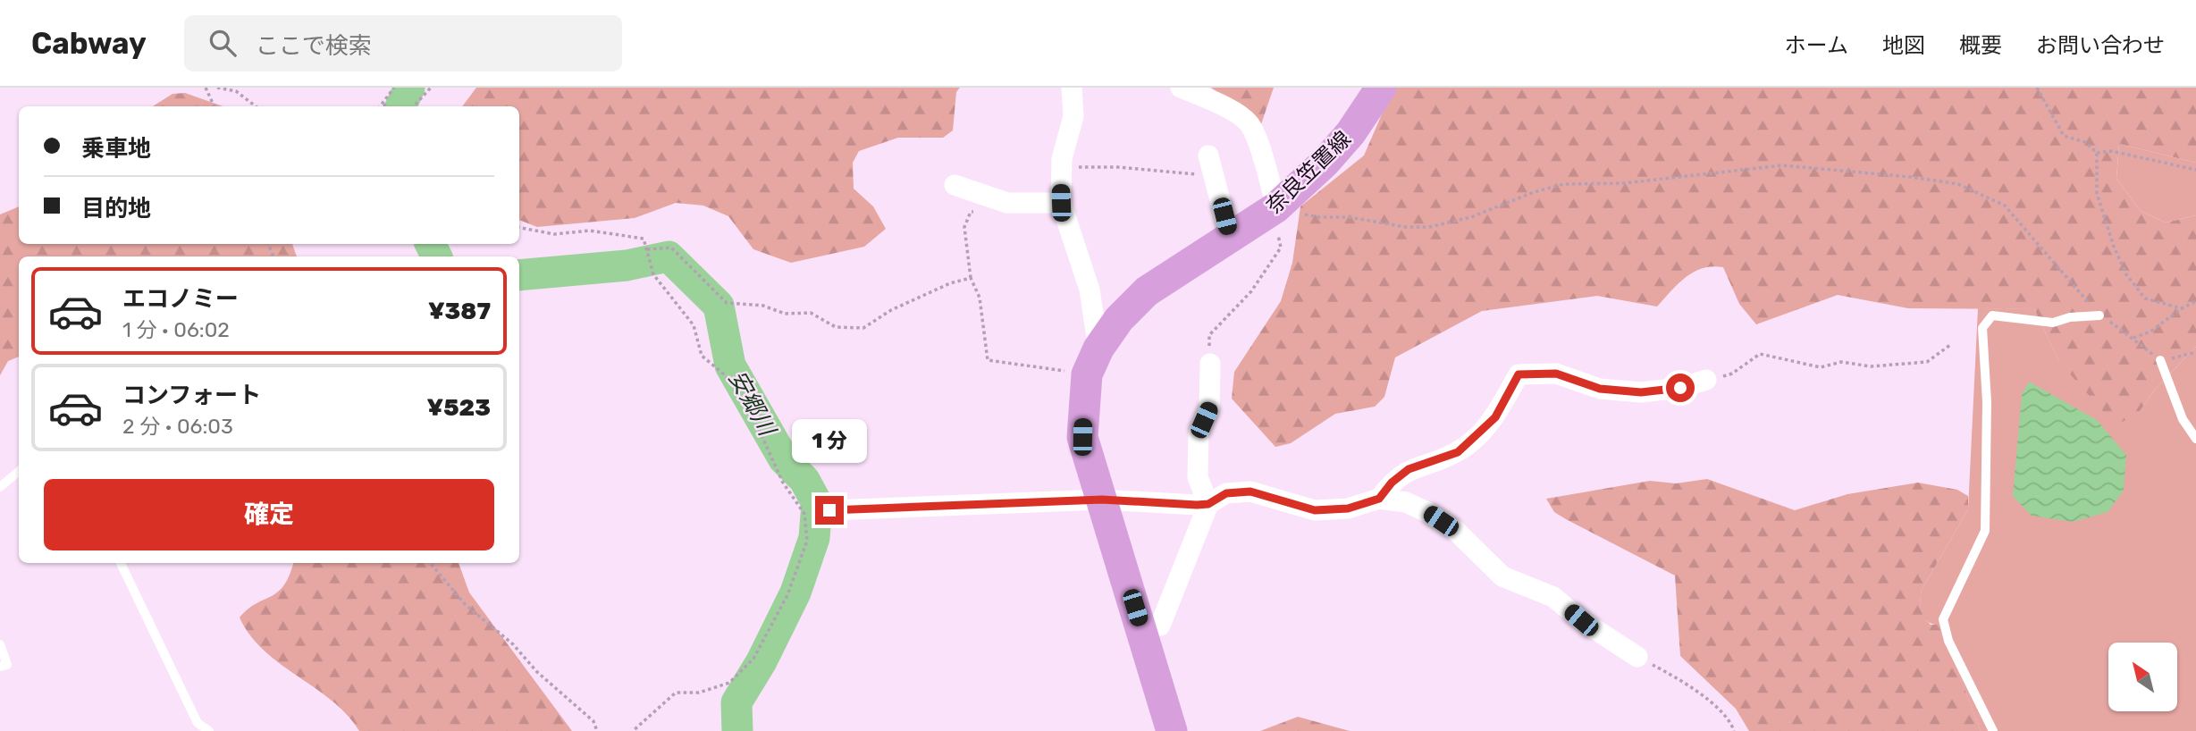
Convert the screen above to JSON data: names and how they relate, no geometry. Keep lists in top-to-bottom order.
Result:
{
  "streets": {
    "main road": ["奈良笠置線"]
  },
  "water": ["安郷川"],
  "north": "top left",
  "page": {
    "header": "Cabway",
    "search": "ここで検索",
    "nav": [
      "ホーム",
      "地図",
      "概要",
      "お問い合わせ"
    ],
    "banner": ["乗車地", "目的地"],
    "list": [
      {
        "name": "エコノミー",
        "note": "1 分 · 06:02",
        "value": "¥387"
      },
      {
        "name": "コンフォート",
        "note": "2 分 · 06:03",
        "value": "¥523"
      }
    ],
    "bubble": "1 分",
    "buttons": "確定"
  }
}
